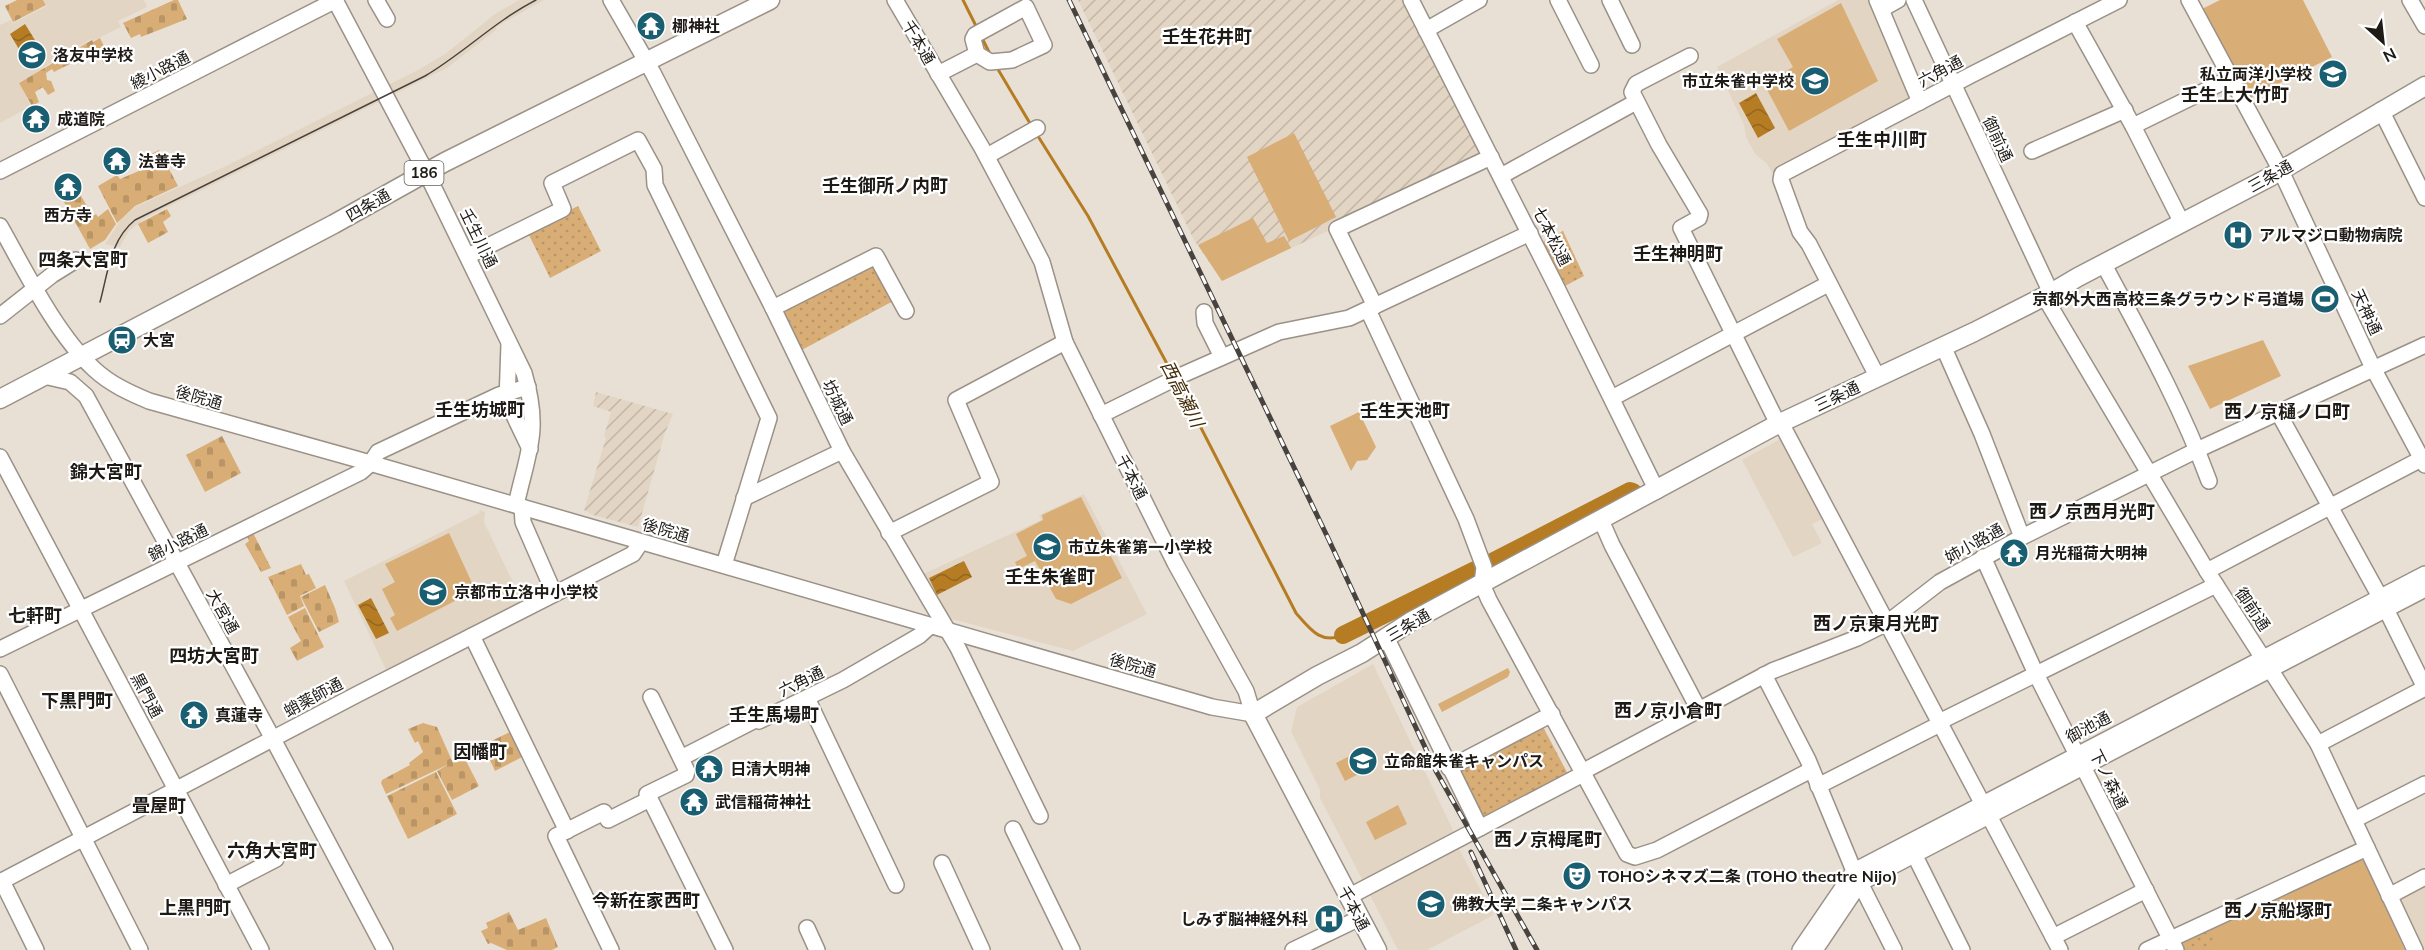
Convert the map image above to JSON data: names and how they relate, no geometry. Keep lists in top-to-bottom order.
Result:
{
  "streets": {
    "main road": [
      "千本通",
      "186",
      "三条通",
      "四条通"
    ],
    "street": [
      "綾小路通",
      "六角通",
      "御前通",
      "七本松通",
      "壬生川通",
      "天神通",
      "後院通",
      "坊城通",
      "錦小路通",
      "姉小路通",
      "大宮通",
      "黒門通",
      "蛸薬師通",
      "御池通",
      "下ノ森通"
    ]
  },
  "crossings": [
    ["千本通", "三条通"],
    ["千本通", "後院通"],
    ["千本通", "姉小路通"],
    ["綾小路通", "壬生川通"],
    ["六角通", "御前通"],
    ["六角通", "後院通"],
    ["御前通", "三条通"],
    ["御前通", "姉小路通"],
    ["御前通", "御池通"],
    ["三条通", "七本松通"],
    ["三条通", "天神通"],
    ["三条通", "後院通"],
    ["四条通", "壬生川通"],
    ["四条通", "後院通"],
    ["四条通", "坊城通"],
    ["四条通", "大宮通"],
    ["壬生川通", "後院通"],
    ["壬生川通", "錦小路通"],
    ["天神通", "姉小路通"],
    ["後院通", "坊城通"],
    ["後院通", "錦小路通"],
    ["後院通", "蛸薬師通"],
    ["錦小路通", "大宮通"],
    ["錦小路通", "黒門通"],
    ["姉小路通", "下ノ森通"],
    ["大宮通", "蛸薬師通"],
    ["黒門通", "蛸薬師通"],
    ["御池通", "下ノ森通"]
  ],
  "districts": [
    "壬生花井町",
    "壬生上大竹町",
    "壬生中川町",
    "壬生御所ノ内町",
    "壬生神明町",
    "四条大宮町",
    "壬生坊城町",
    "壬生天池町",
    "西ノ京樋ノ口町",
    "錦大宮町",
    "西ノ京西月光町",
    "壬生朱雀町",
    "七軒町",
    "西ノ京東月光町",
    "四坊大宮町",
    "下黒門町",
    "西ノ京小倉町",
    "壬生馬場町",
    "因幡町",
    "畳屋町",
    "西ノ京栂尾町",
    "六角大宮町",
    "今新在家西町",
    "上黒門町",
    "西ノ京船塚町"
  ],
  "water": ["西高瀬川"],
  "places": {
    "temple": [
      "梛神社",
      "成道院",
      "法善寺",
      "西方寺",
      "月光稲荷大明神",
      "真蓮寺",
      "日清大明神",
      "武信稲荷神社"
    ],
    "school or university": [
      "洛友中学校",
      "私立両洋小学校",
      "市立朱雀中学校",
      "市立朱雀第一小学校",
      "京都市立洛中小学校",
      "立命館朱雀キャンパス",
      "佛教大学 二条キャンパス"
    ],
    "hospital": ["アルマジロ動物病院", "しみず脳神経外科"],
    "sports": ["京都外大西高校三条グラウンド弓道場"],
    "station": ["大宮"],
    "theatre": ["TOHOシネマズ二条 (TOHO theatre Nijo)"]
  },
  "north": "bottom right"
}
